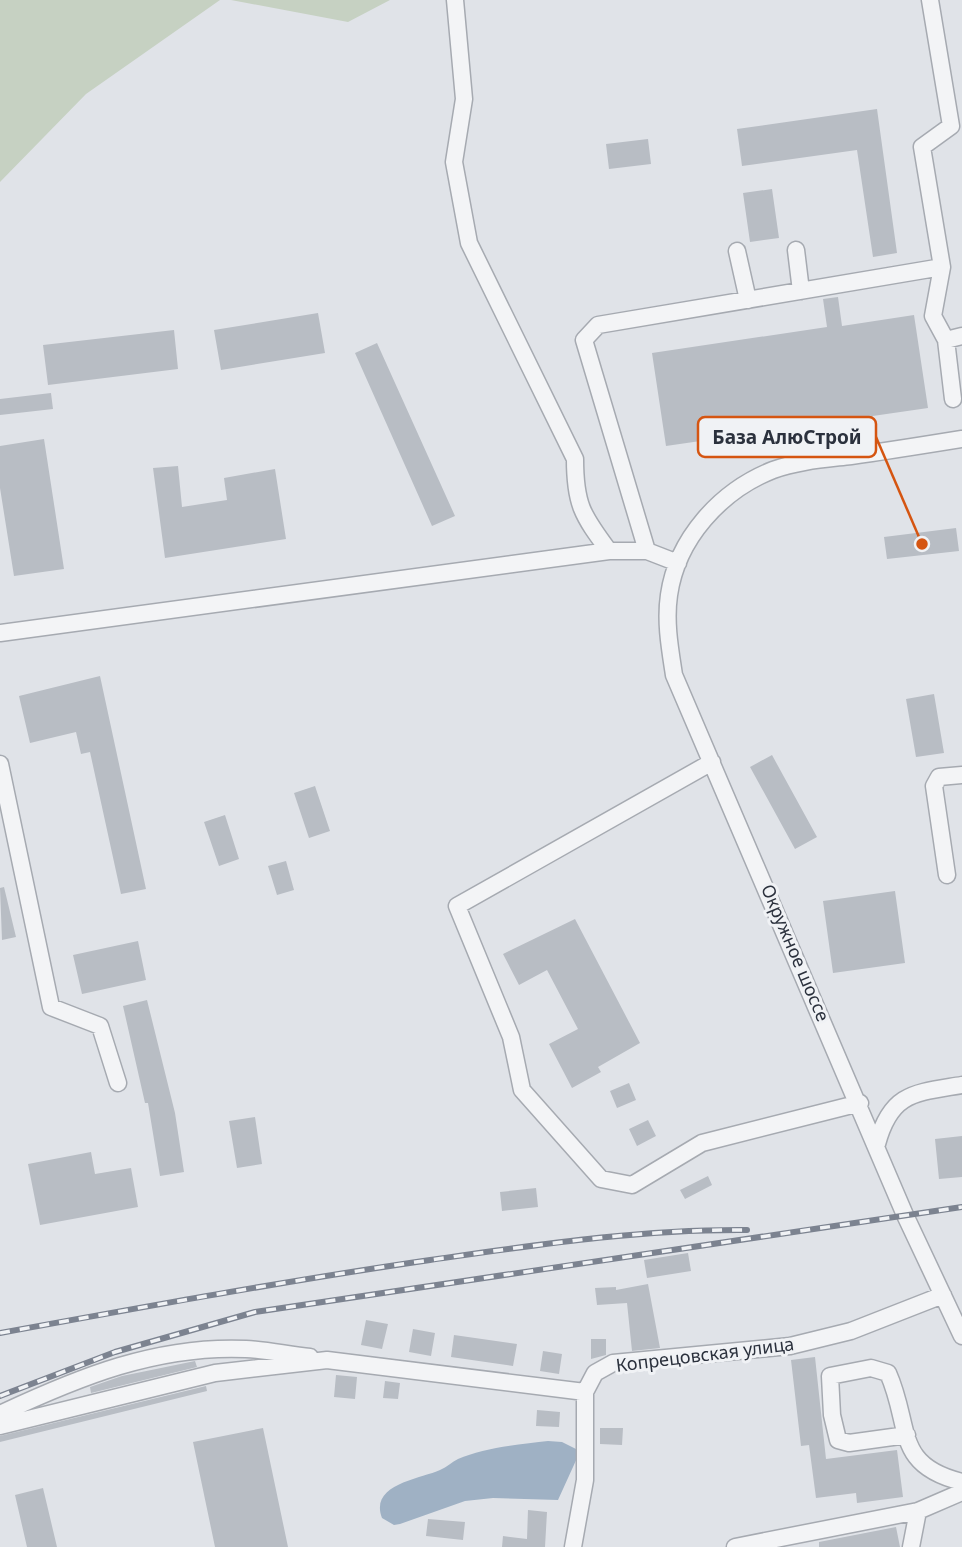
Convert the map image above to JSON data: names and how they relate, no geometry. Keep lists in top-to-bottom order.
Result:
{
  "streets": {
    "street": ["Окружное шоссе", "Копрецовская улица"]
  },
  "crossings": [
    ["Окружное шоссе", "Копрецовская улица"]
  ],
  "places": ["База АлюСтрой"]
}
